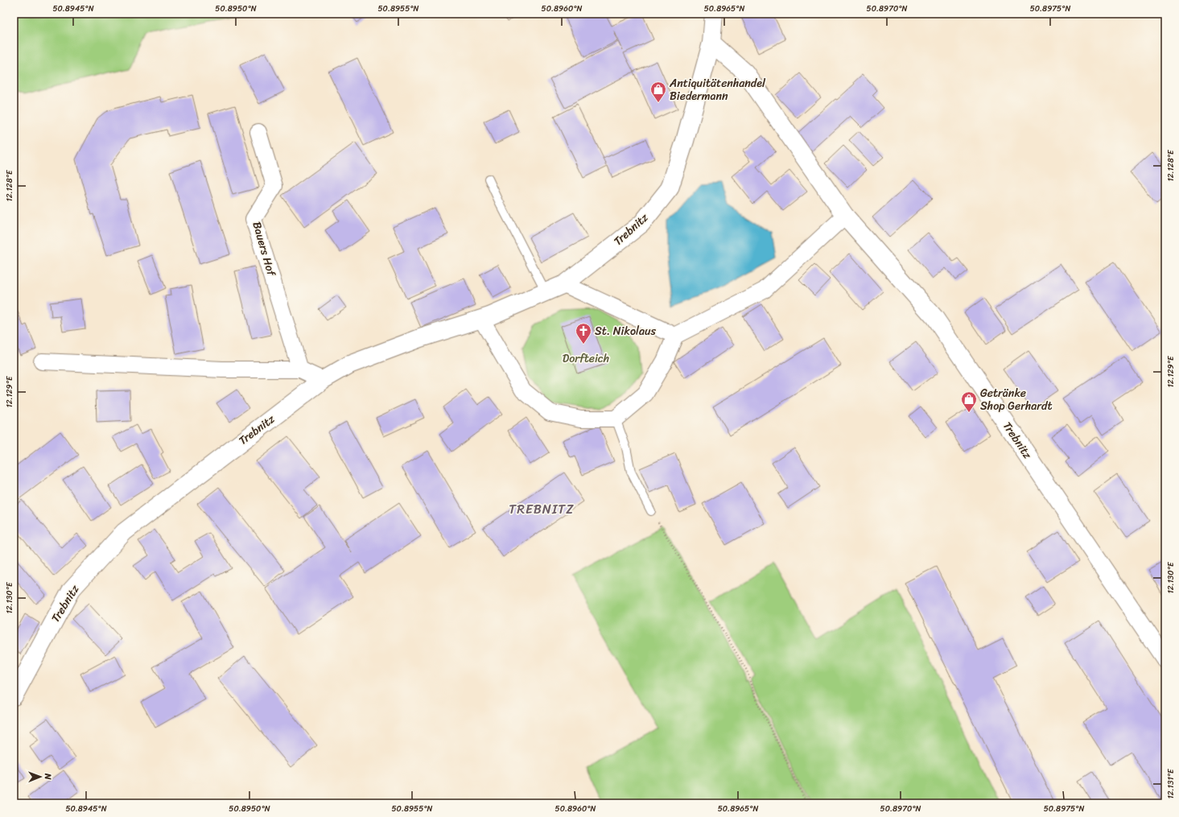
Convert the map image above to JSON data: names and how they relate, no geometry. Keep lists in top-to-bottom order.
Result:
{
  "streets": {
    "street": ["Trebnitz", "Bauers Hof"]
  },
  "districts": ["TREBNITZ"],
  "parks": ["Dorfteich"],
  "places": {
    "shop": ["Antiquitätenhandel Biedermann", "Getränke Shop Gerhardt"],
    "church": ["St. Nikolaus"]
  },
  "north": "right",
  "coordinates": [
    "50.8945°N",
    "50.8950°N",
    "50.8955°N",
    "50.8960°N",
    "50.8965°N",
    "50.8970°N",
    "50.8975°N",
    "12.128°E",
    "12.129°E",
    "12.130°E",
    "12.131°E"
  ]
}
